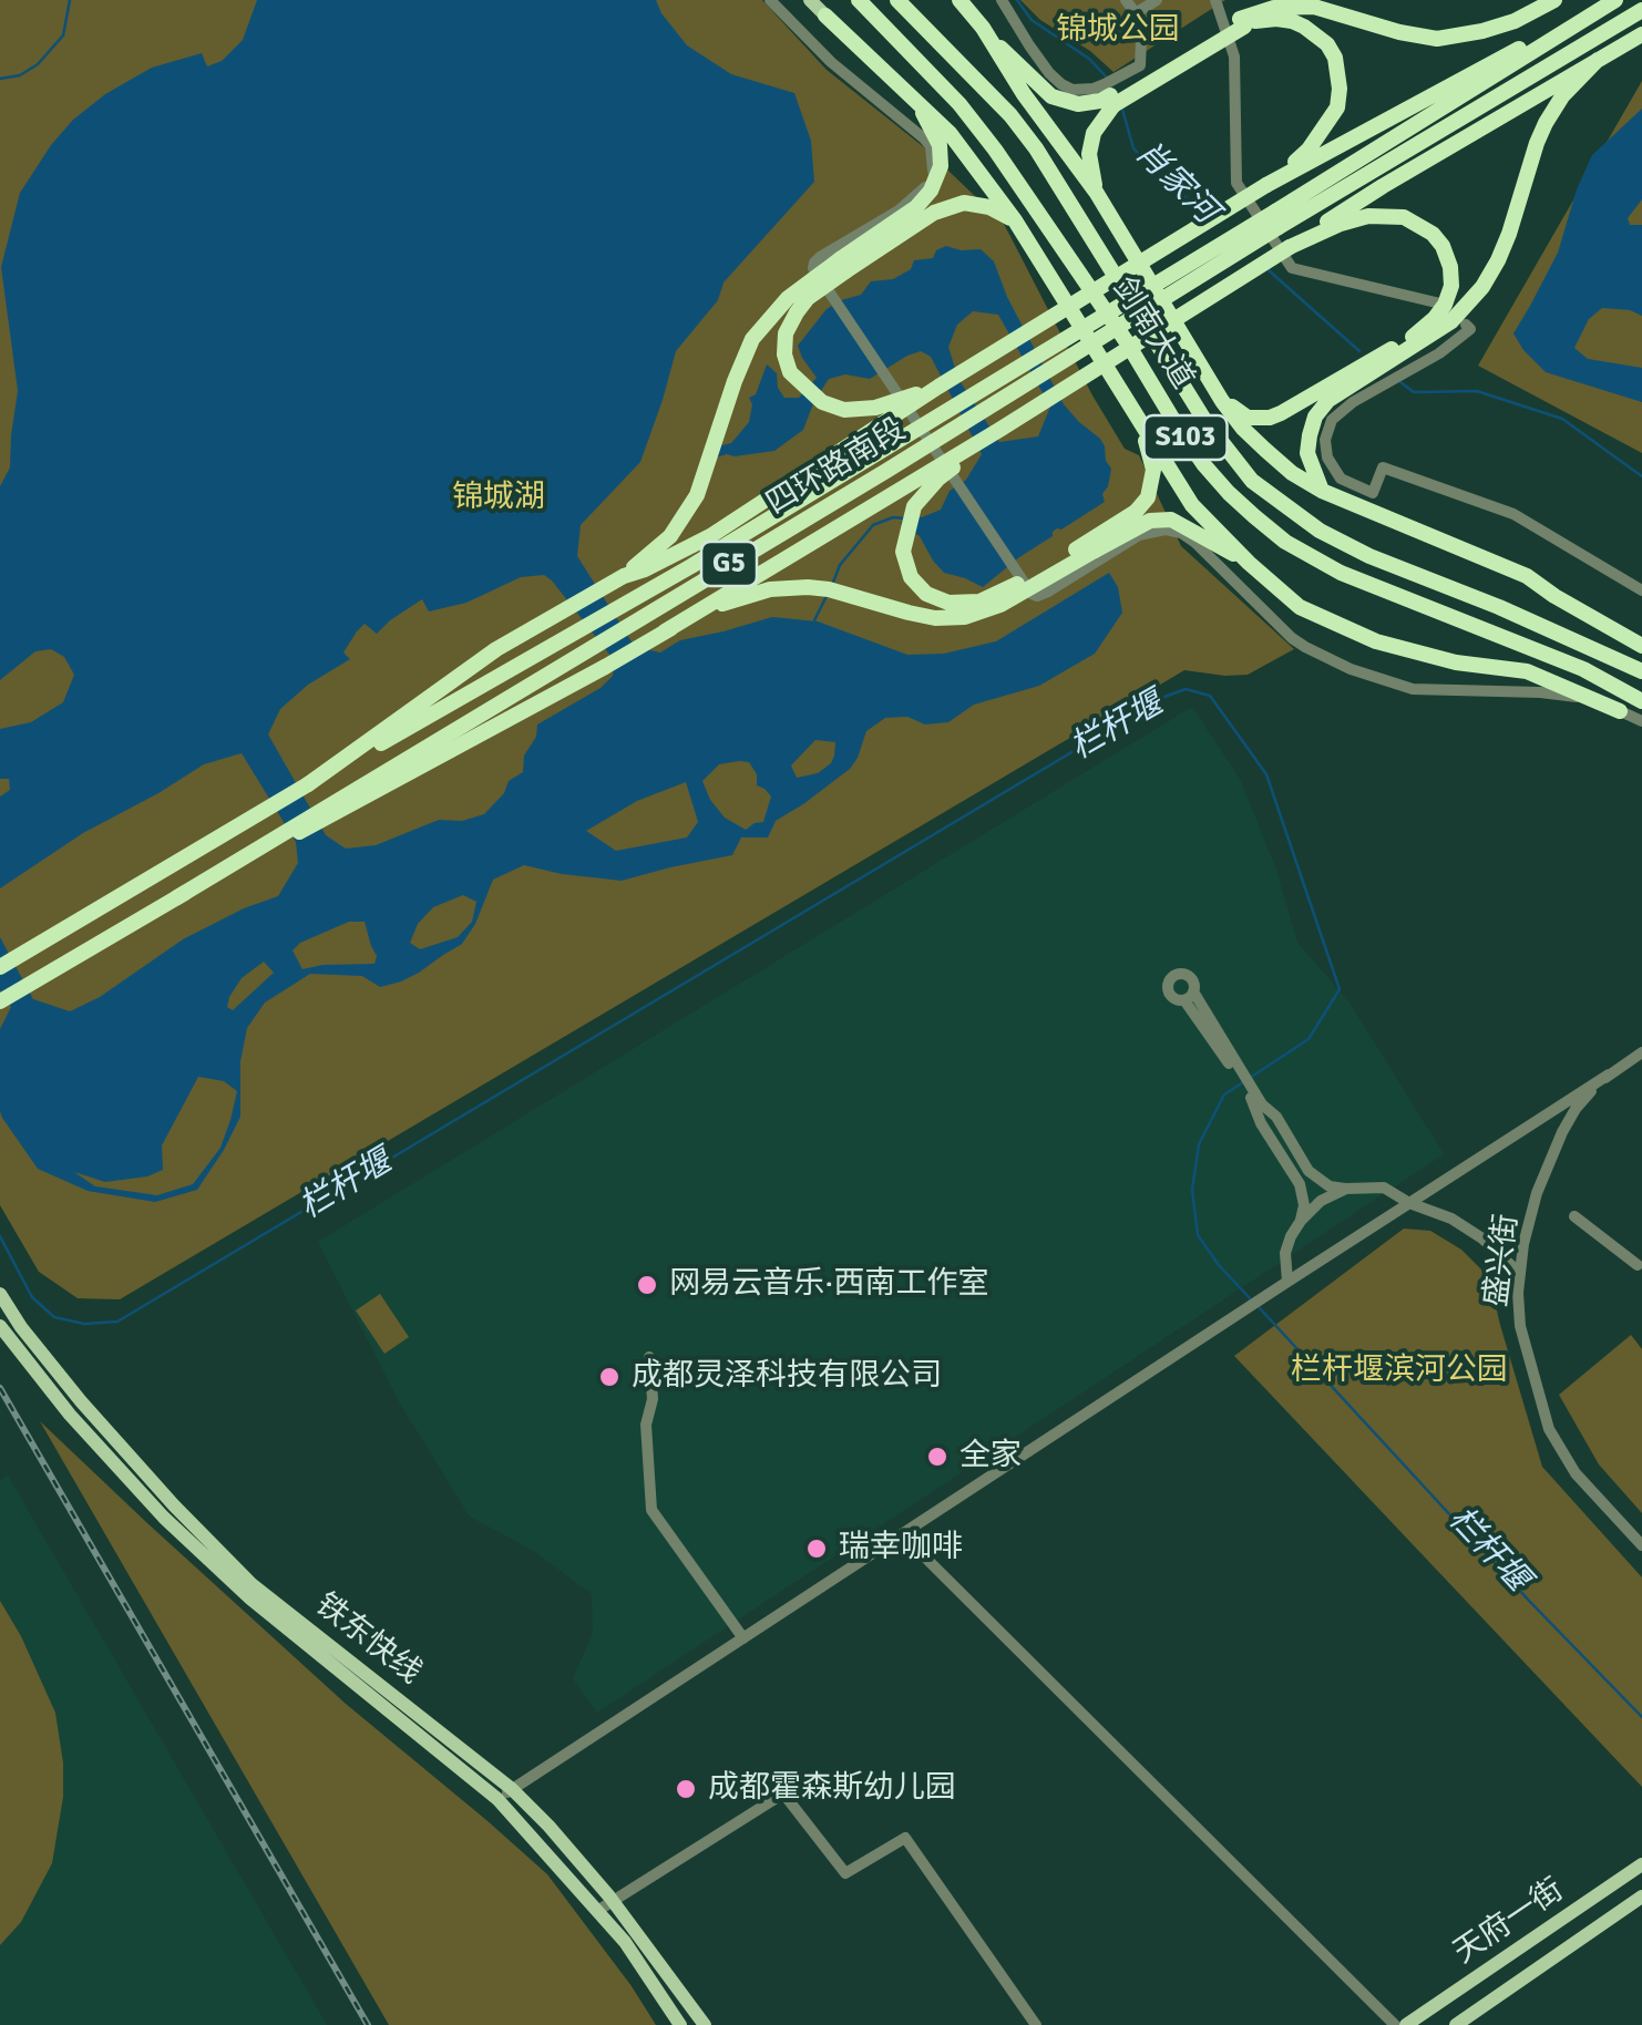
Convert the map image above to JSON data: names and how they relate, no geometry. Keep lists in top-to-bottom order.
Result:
{
  "streets": {
    "highway": [
      "剑南大道",
      "S103",
      "四环路南段",
      "G5"
    ],
    "main road": ["铁东快线", "天府一街"],
    "street": ["盛兴街"]
  },
  "water": ["肖家河", "栏杆堰"],
  "parks": ["锦城公园", "锦城湖", "栏杆堰滨河公园"],
  "places": [
    "网易云音乐·西南工作室",
    "成都灵泽科技有限公司",
    "全家",
    "瑞幸咖啡",
    "成都霍森斯幼儿园"
  ]
}
